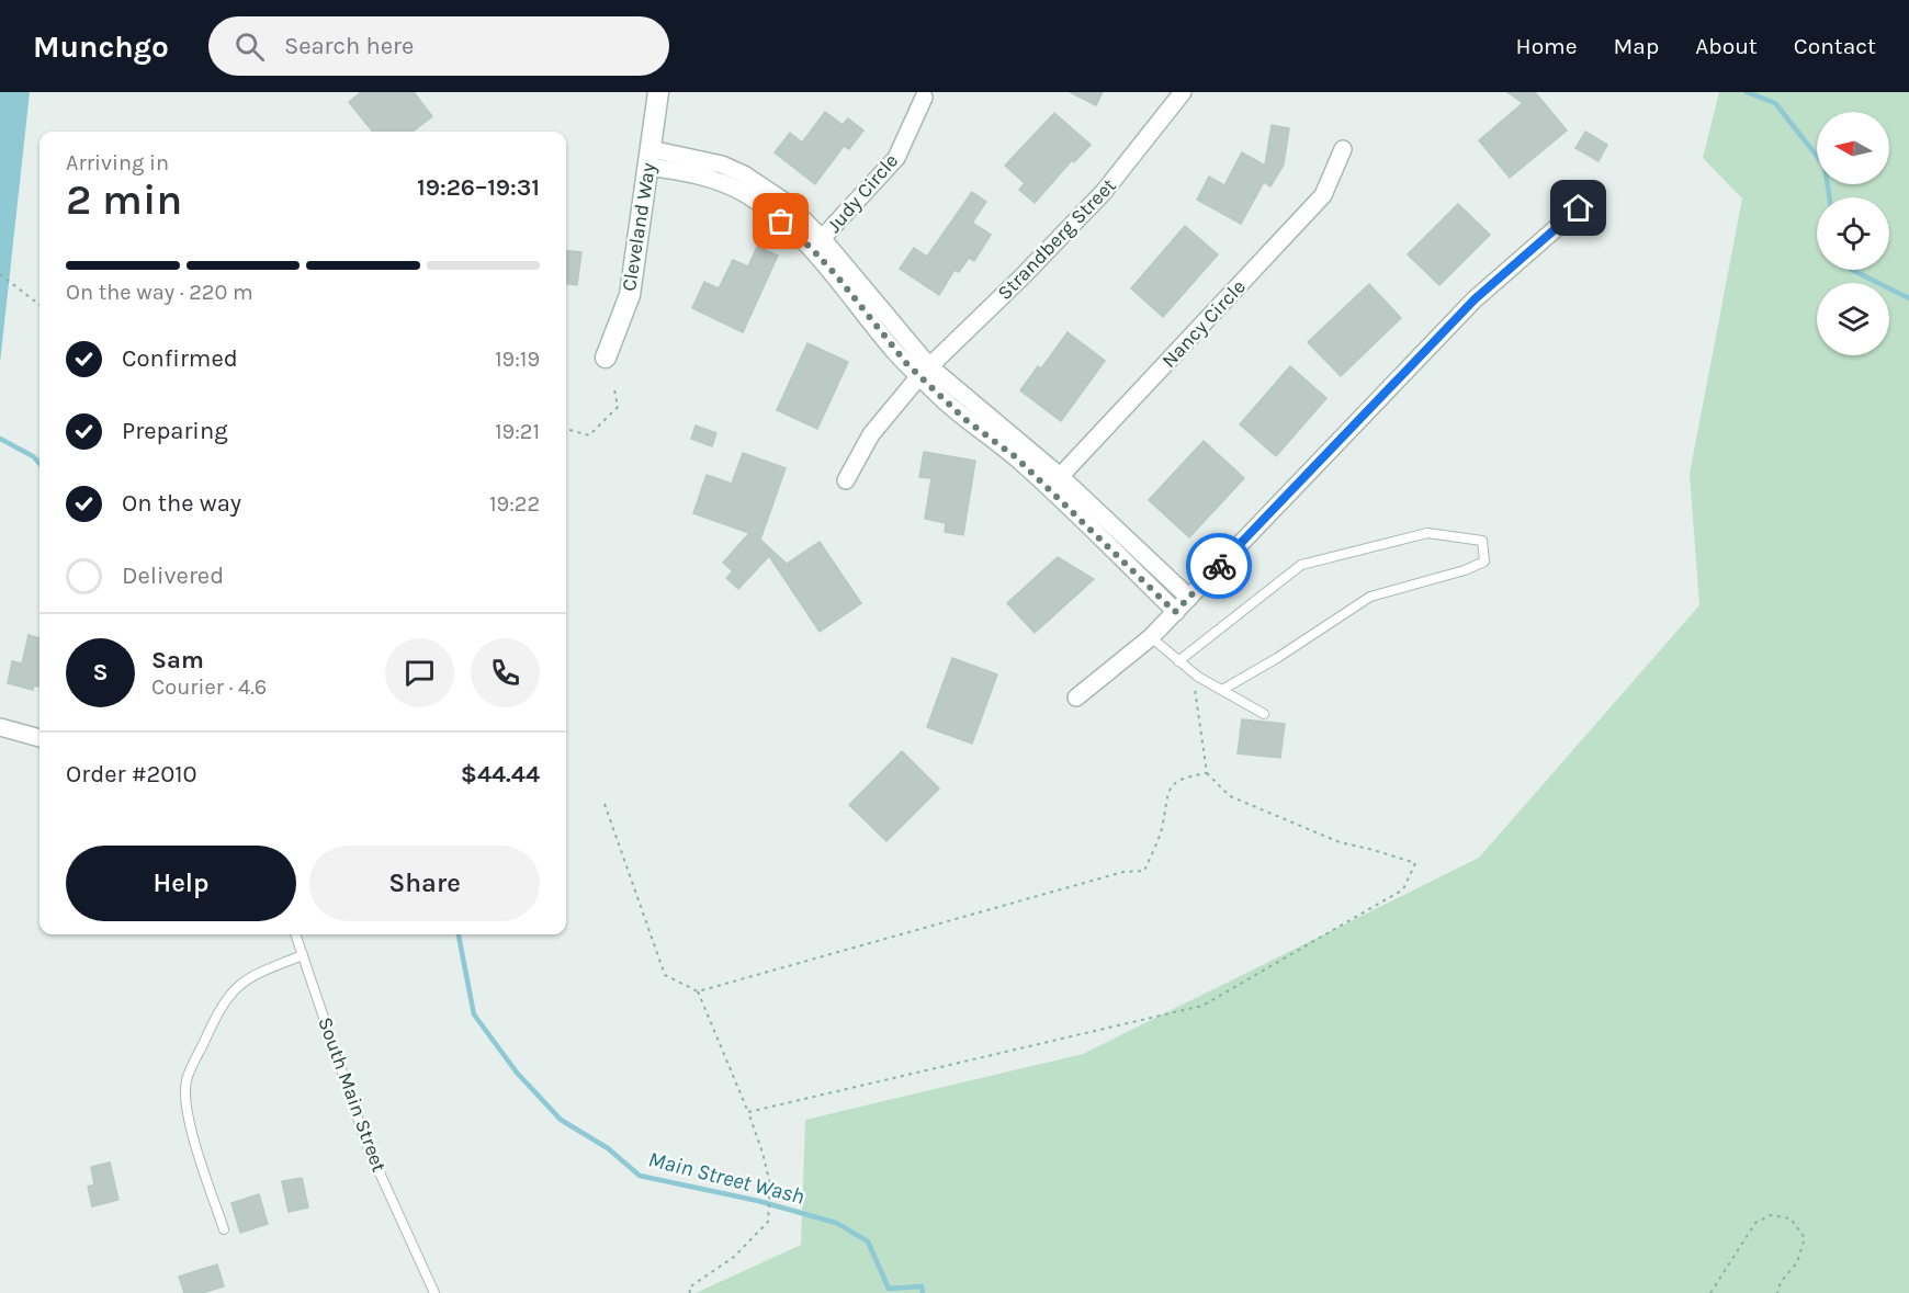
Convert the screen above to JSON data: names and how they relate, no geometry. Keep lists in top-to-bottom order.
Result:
{
  "streets": {
    "street": [
      "Judy Circle",
      "Cleveland Way",
      "Strandberg Street",
      "Nancy Circle"
    ],
    "lane": ["South Main Street"]
  },
  "water": ["Main Street Wash"],
  "north": "left",
  "page": {
    "header": "Munchgo",
    "search": "Search here",
    "nav": [
      "Home",
      "Map",
      "About",
      "Contact"
    ],
    "heading": ["2 min", "Arriving in", "19:26–19:31"],
    "panel": [
      "Sam",
      "Courier · 4.6",
      "Order #2010",
      "$44.44"
    ],
    "bar": "On the way · 220 m",
    "list": [
      ["Confirmed", "19:19"],
      ["Preparing", "19:21"],
      ["On the way", "19:22"],
      "Delivered"
    ],
    "round": "S",
    "buttons": ["Help", "Share"]
  }
}
